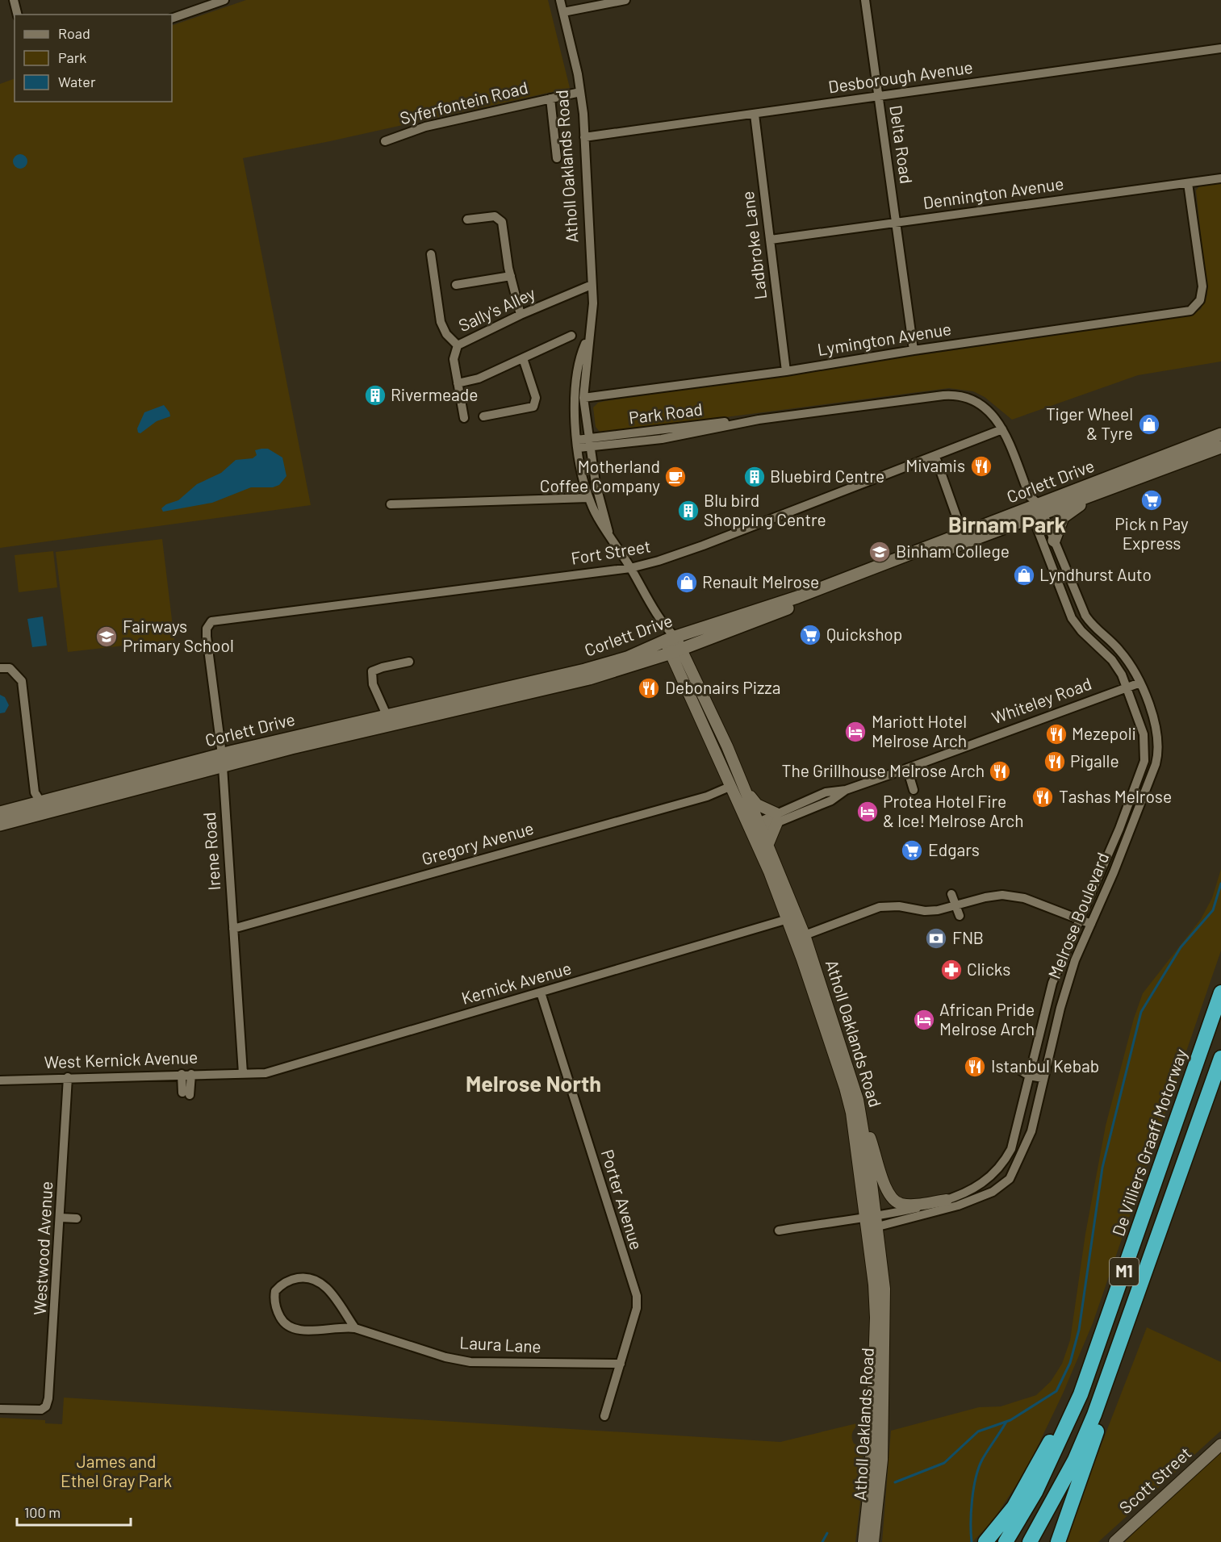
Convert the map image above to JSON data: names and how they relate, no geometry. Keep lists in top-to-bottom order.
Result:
{
  "streets": {
    "highway": ["De Villiers Graaff Motorway", "M1"],
    "main road": ["Corlett Drive"],
    "street": [
      "Desborough Avenue",
      "Syferfontein Road",
      "Delta Road",
      "Atholl Oaklands Road",
      "Dennington Avenue",
      "Ladbroke Lane",
      "Sally's Alley",
      "Lymington Avenue",
      "Park Road",
      "Fort Street",
      "Whiteley Road",
      "Gregory Avenue",
      "Irene Road",
      "Melrose Boulevard",
      "Kernick Avenue",
      "West Kernick Avenue",
      "Porter Avenue",
      "Westwood Avenue",
      "Laura Lane",
      "Scott Street"
    ]
  },
  "crossings": [
    ["Desborough Avenue", "Delta Road"],
    ["Desborough Avenue", "Atholl Oaklands Road"],
    ["Desborough Avenue", "Ladbroke Lane"],
    ["Syferfontein Road", "Atholl Oaklands Road"],
    ["Delta Road", "Dennington Avenue"],
    ["Delta Road", "Lymington Avenue"],
    ["Atholl Oaklands Road", "Sally's Alley"],
    ["Atholl Oaklands Road", "Lymington Avenue"],
    ["Atholl Oaklands Road", "Park Road"],
    ["Atholl Oaklands Road", "Corlett Drive"],
    ["Atholl Oaklands Road", "Fort Street"],
    ["Atholl Oaklands Road", "Whiteley Road"],
    ["Atholl Oaklands Road", "Gregory Avenue"],
    ["Atholl Oaklands Road", "Melrose Boulevard"],
    ["Atholl Oaklands Road", "Kernick Avenue"],
    ["Dennington Avenue", "Ladbroke Lane"],
    ["Dennington Avenue", "Lymington Avenue"],
    ["Ladbroke Lane", "Lymington Avenue"],
    ["Park Road", "Corlett Drive"],
    ["Park Road", "Fort Street"],
    ["Park Road", "Melrose Boulevard"],
    ["Corlett Drive", "Irene Road"],
    ["Corlett Drive", "Melrose Boulevard"],
    ["Fort Street", "Irene Road"],
    ["Whiteley Road", "Melrose Boulevard"],
    ["Gregory Avenue", "Irene Road"],
    ["Irene Road", "Kernick Avenue"],
    ["Irene Road", "West Kernick Avenue"],
    ["Kernick Avenue", "West Kernick Avenue"],
    ["Kernick Avenue", "Porter Avenue"],
    ["West Kernick Avenue", "Westwood Avenue"],
    ["Porter Avenue", "Laura Lane"]
  ],
  "districts": ["Birnam Park", "Melrose North"],
  "parks": ["James and Ethel Gray Park"],
  "places": {
    "building": ["Rivermeade", "Bluebird Centre", "Blu bird Shopping Centre"],
    "shop": ["Tiger Wheel & Tyre", "Lyndhurst Auto", "Renault Melrose"],
    "restaurant": [
      "Mivamis",
      "Debonairs Pizza",
      "Mezepoli",
      "Pigalle",
      "The Grillhouse Melrose Arch",
      "Tashas Melrose",
      "Istanbul Kebab"
    ],
    "cafe": ["Motherland Coffee Company"],
    "supermarket": ["Pick n Pay Express", "Quickshop", "Edgars"],
    "school or university": ["Binham College", "Fairways Primary School"],
    "hotel": ["Mariott Hotel Melrose Arch", "Protea Hotel Fire & Ice! Melrose Arch", "African Pride Melrose Arch"],
    "bank": ["FNB"],
    "pharmacy": ["Clicks"]
  },
  "legend": ["Road", "Park", "Water"],
  "scale_bar": "100 m"
}
